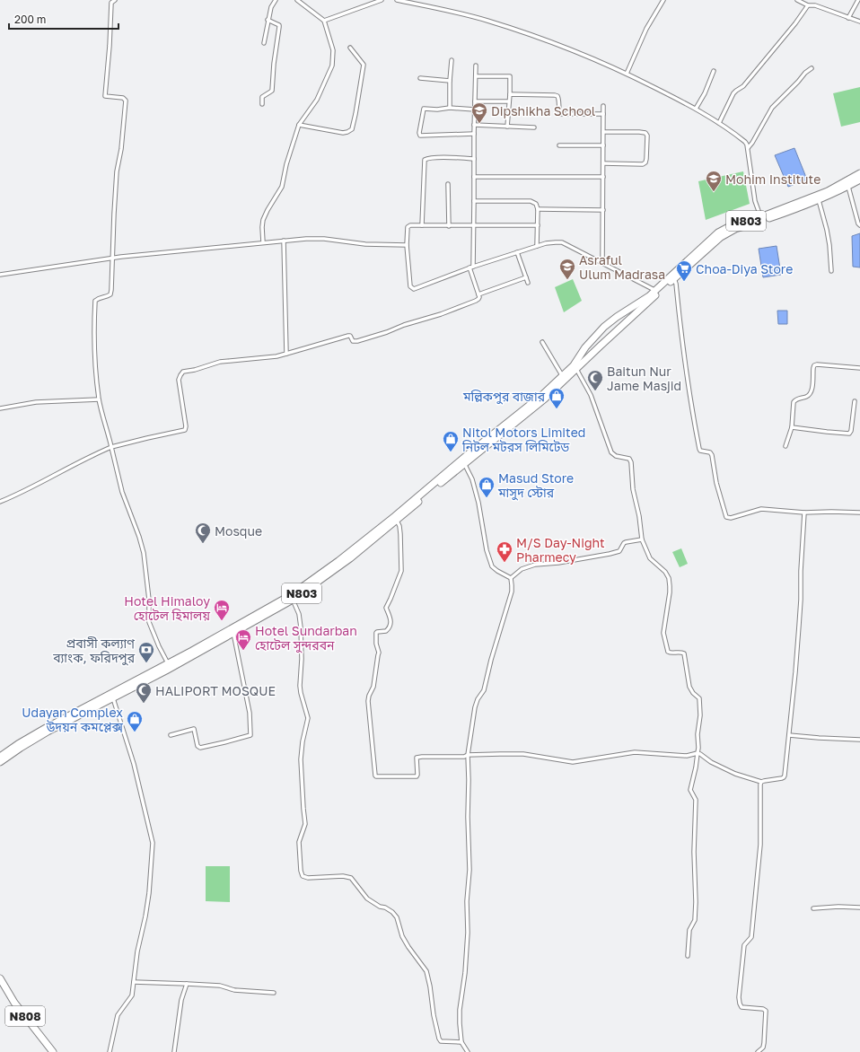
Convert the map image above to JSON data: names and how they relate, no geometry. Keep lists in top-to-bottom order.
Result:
{
  "streets": {
    "highway": ["N803", "N808"]
  },
  "places": {
    "school or university": ["Dipshikha School", "Mohim Institute", "Asraful Ulum Madrasa"],
    "supermarket": ["Choa-Diya Store"],
    "mosque": ["Baitun Nur Jame Masjid", "Mosque", "HALIPORT MOSQUE"],
    "shop": [
      "মল্লিকপুর বাজার",
      "Nitol Motors Limited নিটল মটরস লিমিটেড",
      "Masud Store মাসুদ স্টোর",
      "Udayan Complex উদয়ন কমপ্লেক্স"
    ],
    "pharmacy": ["M/S Day-Night Pharmecy"],
    "hotel": ["Hotel Himaloy হোটেল হিমালয়", "Hotel Sundarban হোটেল সুন্দরবন"],
    "bank": ["প্রবাসী কল্যাণ ব্যাংক, ফরিদপুর"]
  },
  "scale_bar": "200 m"
}
